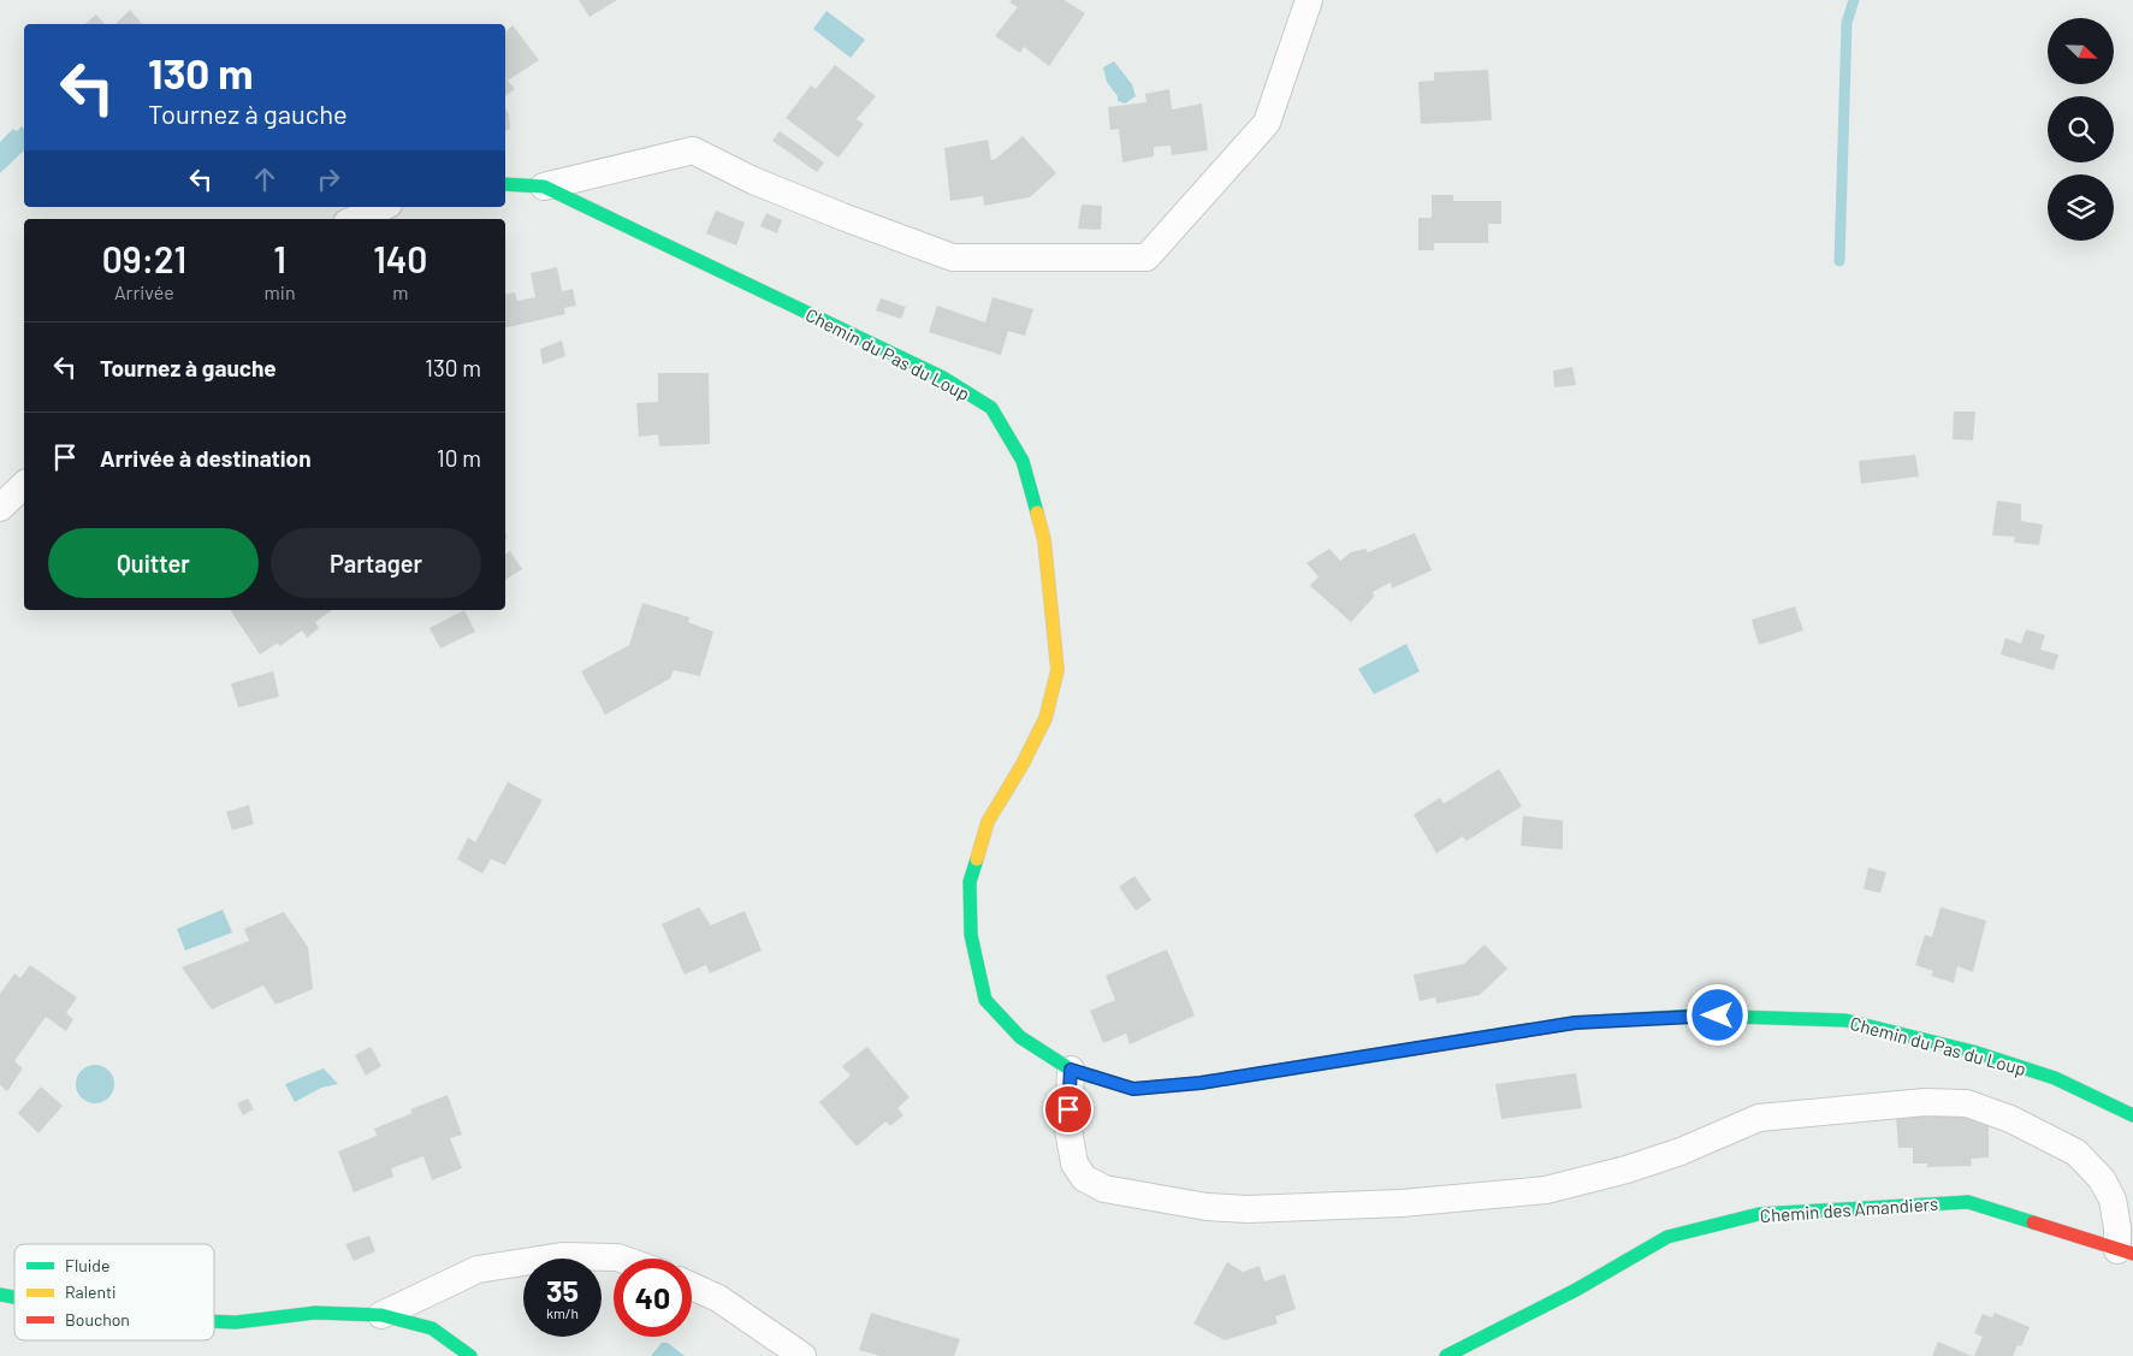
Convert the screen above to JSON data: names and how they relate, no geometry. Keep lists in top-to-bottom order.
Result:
{
  "streets": {
    "street": ["Chemin du Pas du Loup", "Chemin des Amandiers"]
  },
  "legend": ["Fluide", "Ralenti", "Bouchon"],
  "north": "bottom right",
  "page": {
    "turn": ["130 m", "Tournez à gauche"],
    "eta": [
      "09:21",
      "Arrivée",
      "1",
      "min",
      "140",
      "m"
    ],
    "list": [
      {
        "name": "Tournez à gauche",
        "value": "130 m"
      },
      {
        "name": "Arrivée à destination",
        "value": "10 m"
      }
    ],
    "buttons": ["Quitter", "Partager"],
    "speed": "35 km/h",
    "limit": "40"
  }
}
